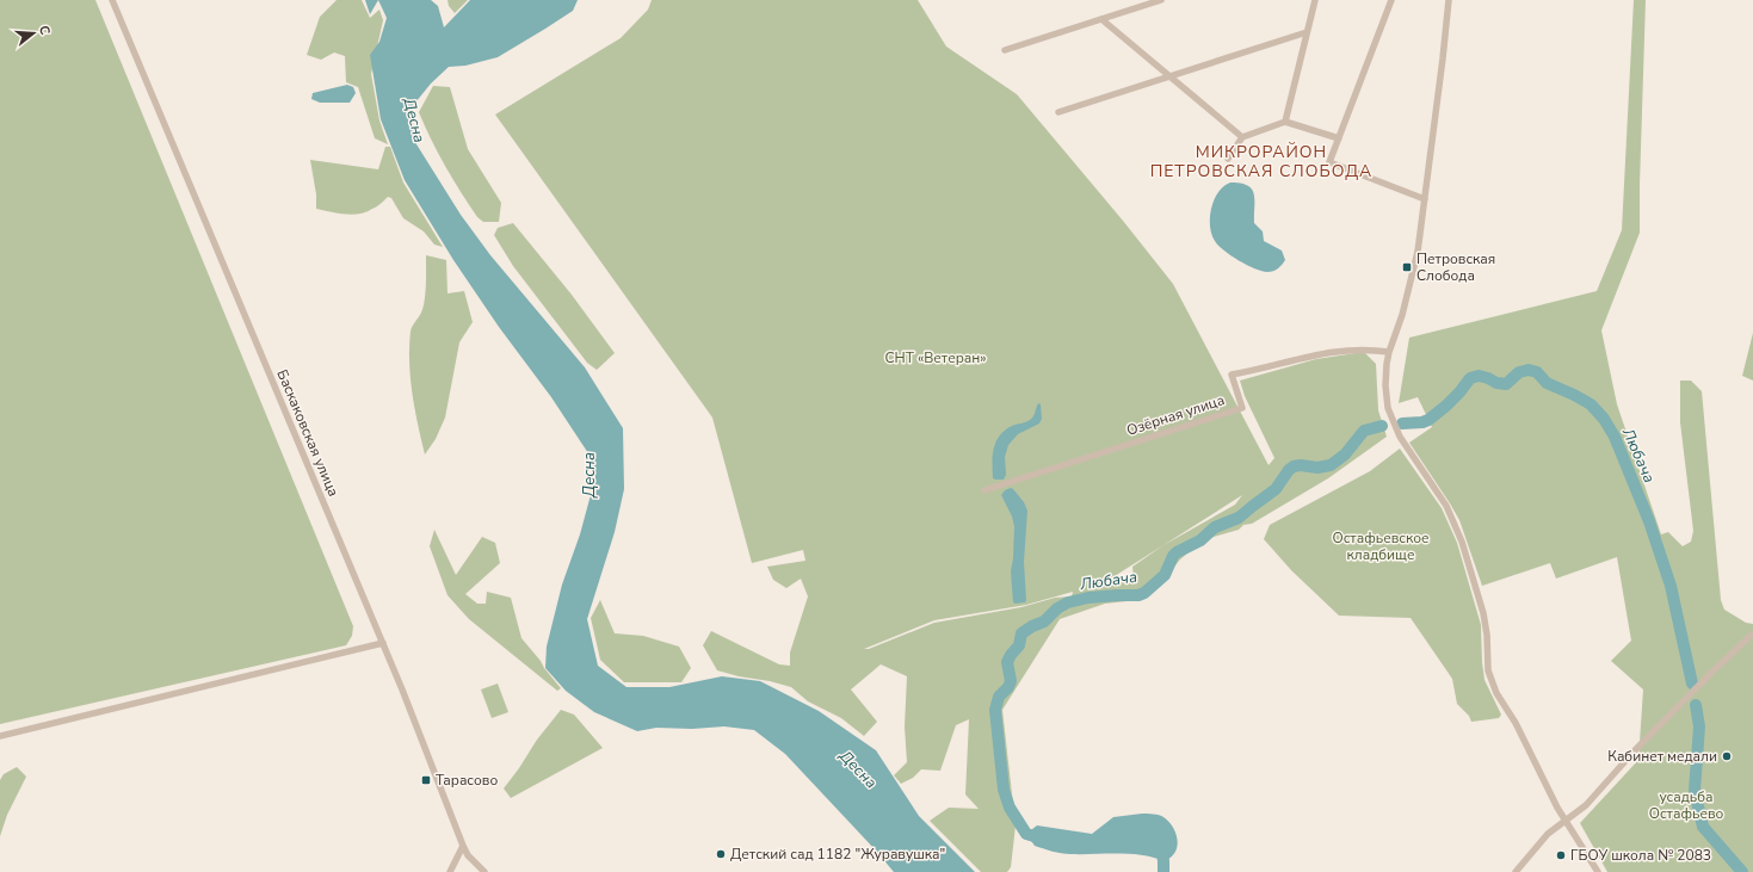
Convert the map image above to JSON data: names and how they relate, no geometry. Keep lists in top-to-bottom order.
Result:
{
  "streets": {
    "street": ["Озёрная улица", "Баскаковская улица"]
  },
  "districts": ["МИКРОРАЙОН ПЕТРОВСКАЯ СЛОБОДА"],
  "water": ["Десна", "Любача"],
  "parks": ["СНТ «Ветеран»", "Остафьевское кладбище", "усадьба Остафьево"],
  "places": {
    "transit": ["Петровская Слобода", "Тарасово"],
    "other": ["Кабинет медали", "Детский сад 1182 \"Журавушка\"", "ГБОУ школа № 2083"]
  },
  "north": "right"
}
